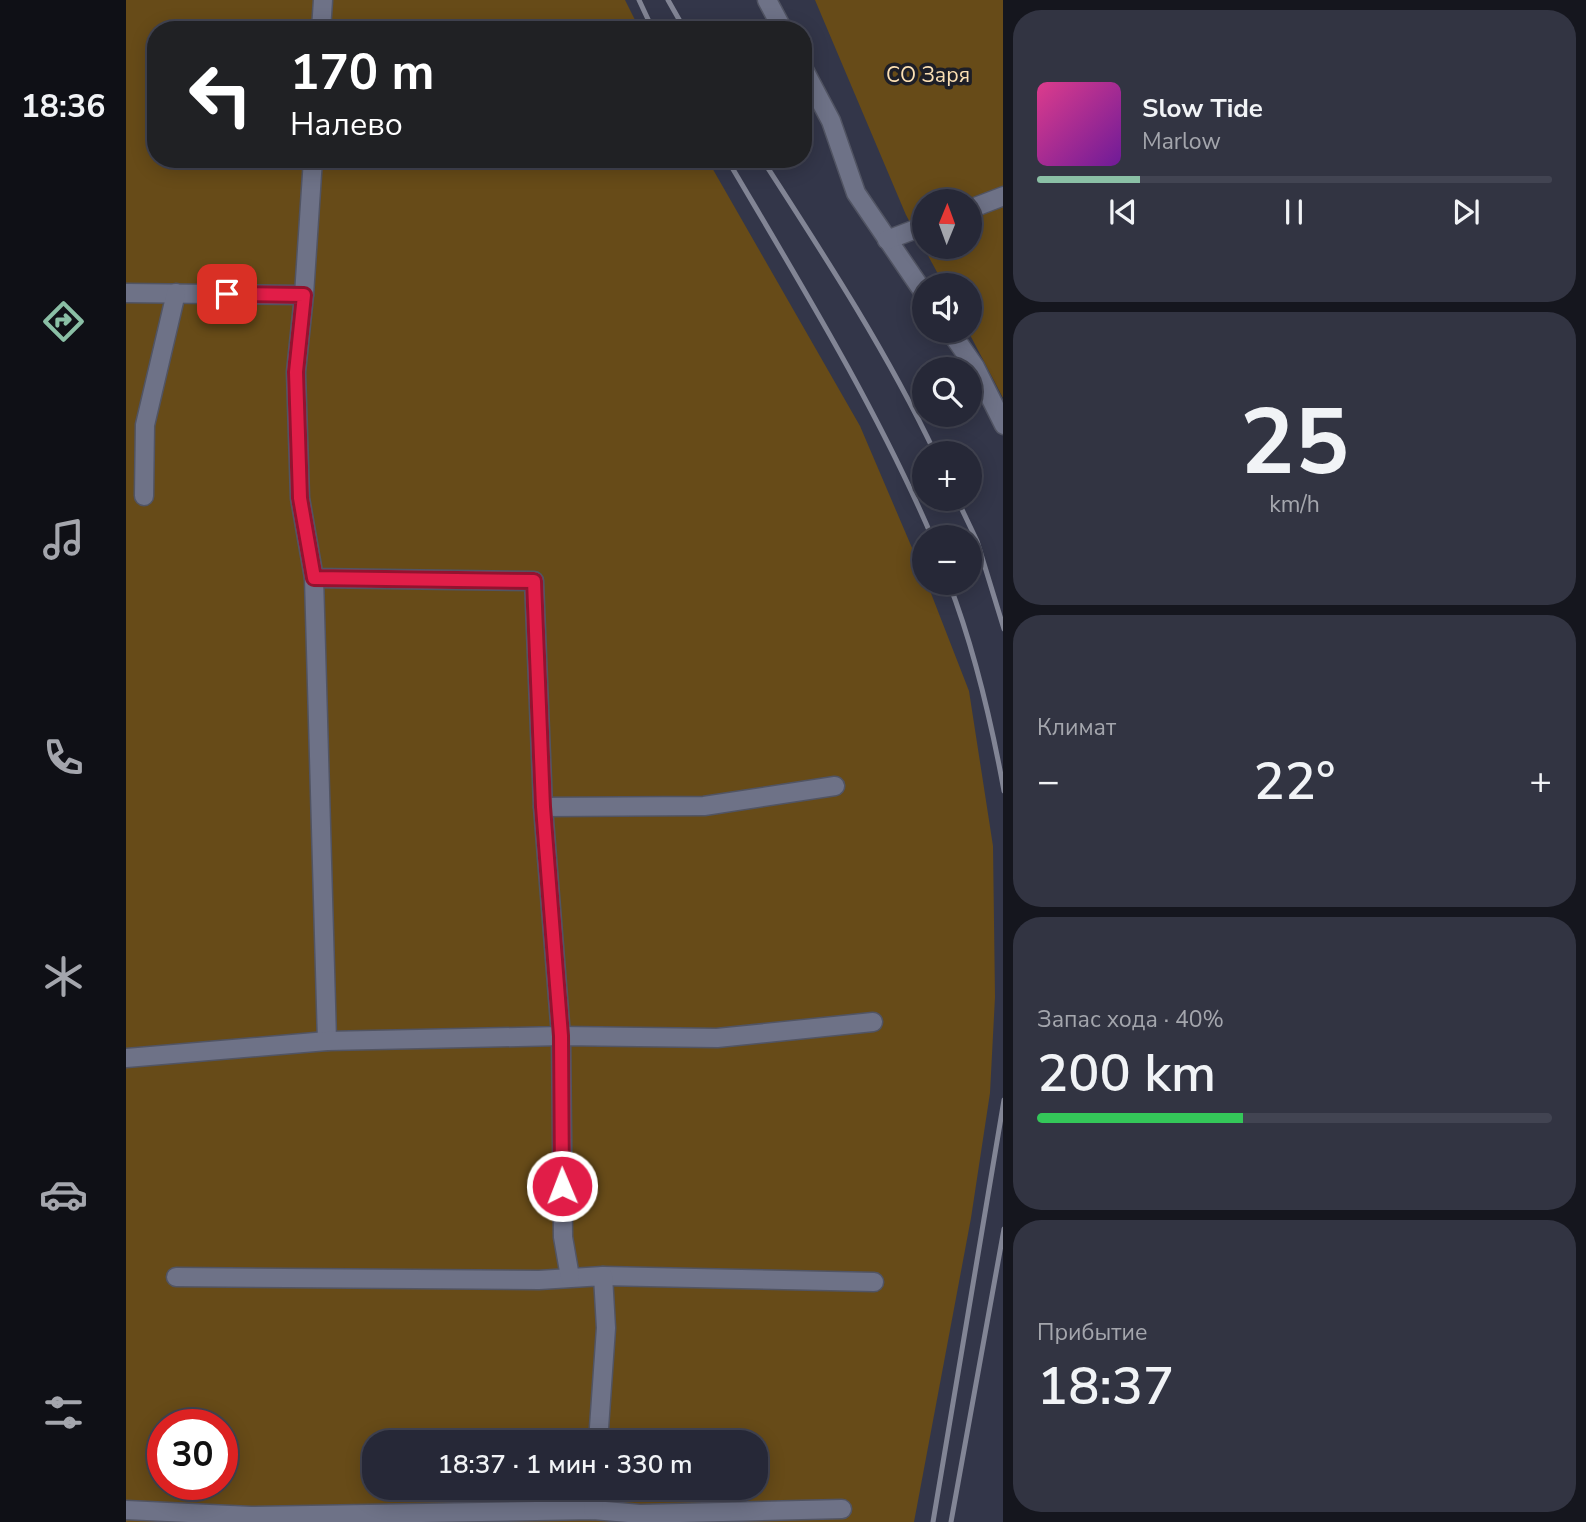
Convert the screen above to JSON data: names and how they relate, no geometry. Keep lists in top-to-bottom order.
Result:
{
  "parks": ["СО Заря"],
  "north": "top",
  "page": {
    "tabs": "18:36",
    "turn": ["170 m", "Налево"],
    "song": ["Slow Tide", "Marlow"],
    "map_buttons": ["+", "−"],
    "tile": [
      ["25", "km/h"],
      "Климат",
      ["Запас хода · 40%", "200 km"],
      ["Прибытие", "18:37"]
    ],
    "heat": ["−", "22°", "+"],
    "limit": "30",
    "trip": "18:37 · 1 мин · 330 m"
  }
}
